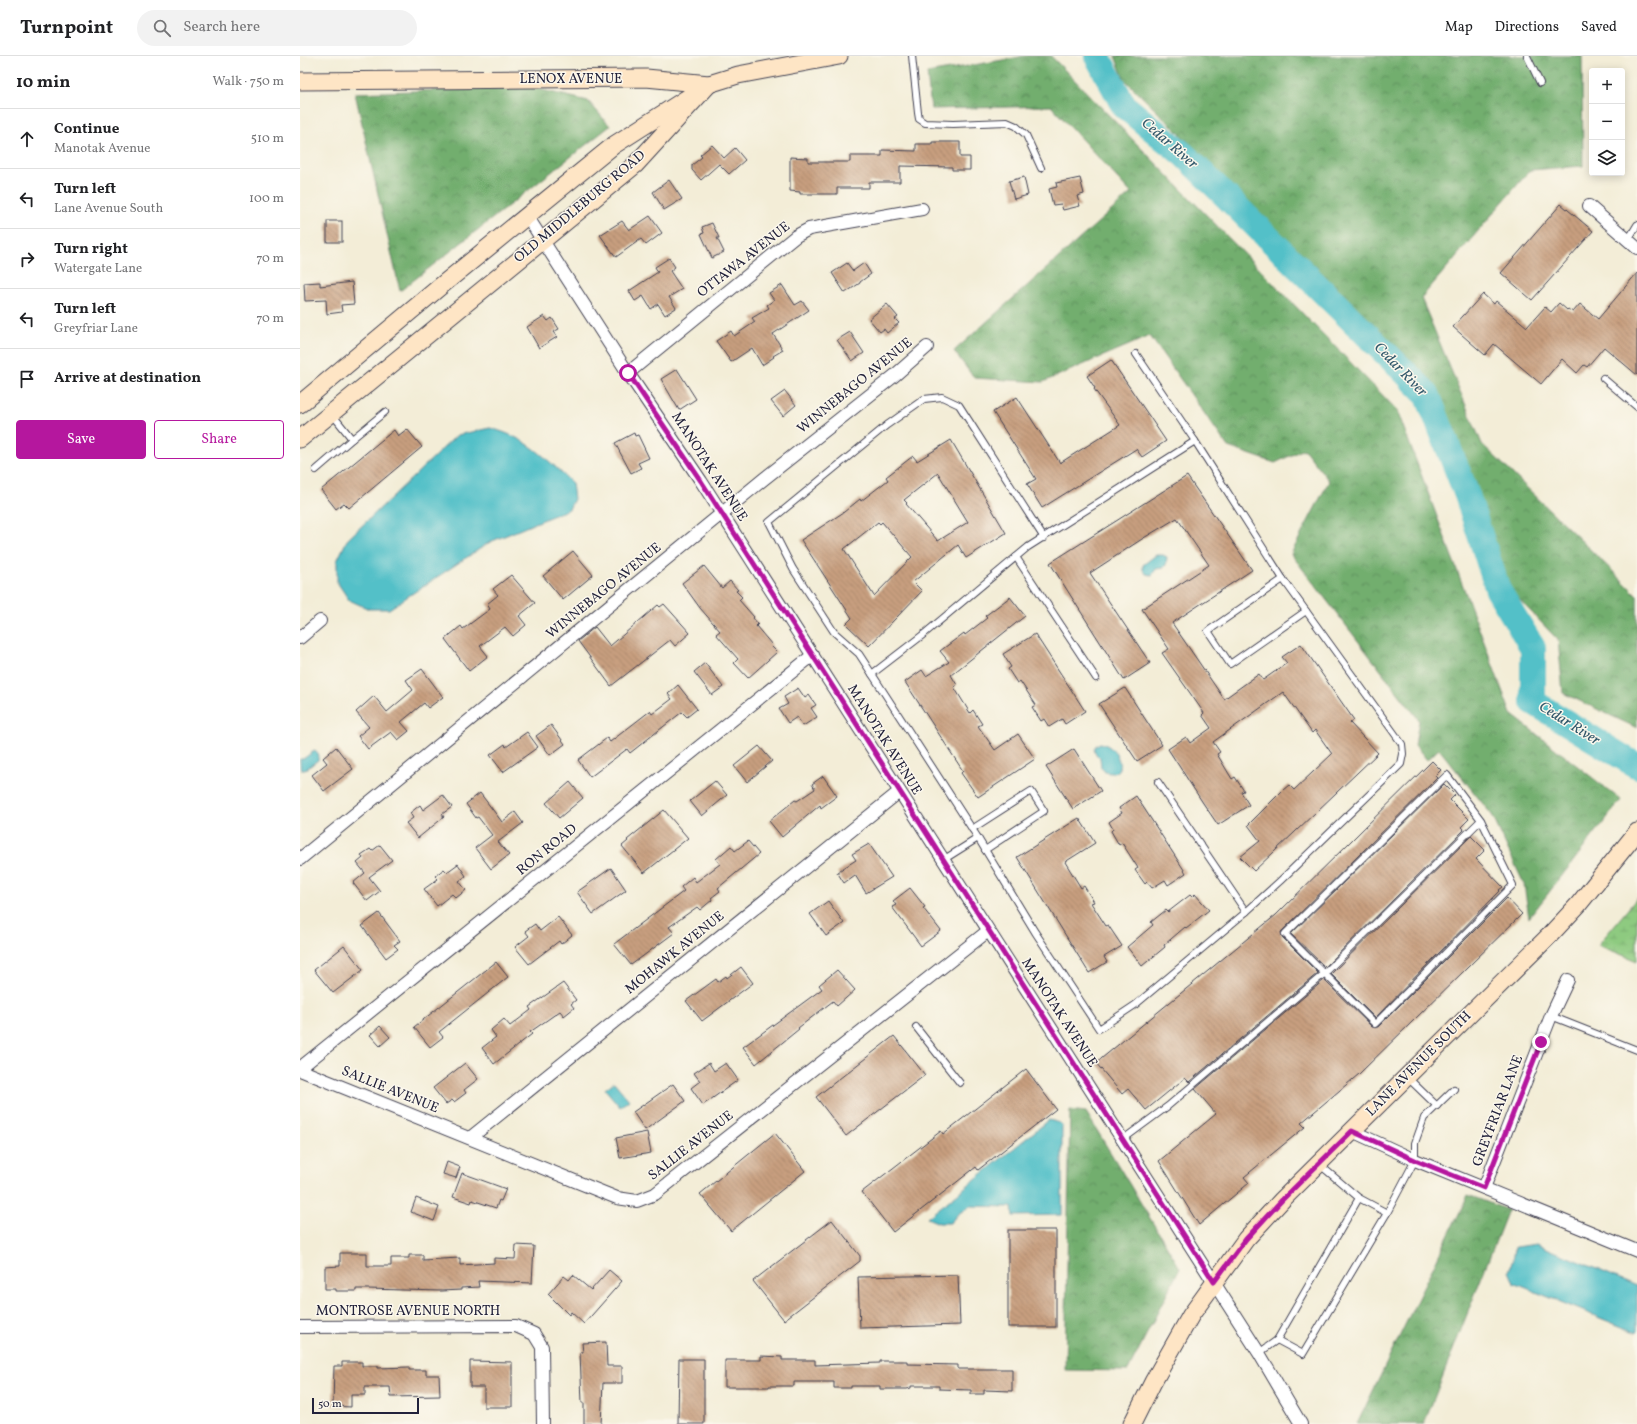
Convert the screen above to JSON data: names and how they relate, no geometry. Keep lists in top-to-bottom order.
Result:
{
  "streets": {
    "main road": ["LENOX AVENUE", "OLD MIDDLEBURG ROAD", "LANE AVENUE SOUTH"],
    "street": [
      "OTTAWA AVENUE",
      "WINNEBAGO AVENUE",
      "MANOTAK AVENUE",
      "RON ROAD",
      "MOHAWK AVENUE",
      "SALLIE AVENUE",
      "GREYFRIAR LANE",
      "MONTROSE AVENUE NORTH"
    ]
  },
  "crossings": [
    ["LENOX AVENUE", "OLD MIDDLEBURG ROAD"],
    ["OLD MIDDLEBURG ROAD", "MANOTAK AVENUE"],
    ["OTTAWA AVENUE", "MANOTAK AVENUE"],
    ["WINNEBAGO AVENUE", "MANOTAK AVENUE"],
    ["MANOTAK AVENUE", "RON ROAD"],
    ["MANOTAK AVENUE", "MOHAWK AVENUE"],
    ["MANOTAK AVENUE", "LANE AVENUE SOUTH"],
    ["MANOTAK AVENUE", "SALLIE AVENUE"],
    ["RON ROAD", "SALLIE AVENUE"],
    ["MOHAWK AVENUE", "SALLIE AVENUE"]
  ],
  "water": ["Cedar River"],
  "scale_bar": "50 m",
  "page": {
    "header": "Turnpoint",
    "search": "Search here",
    "nav": ["Map", "Directions", "Saved"],
    "heading": ["10 min", "Walk · 750 m"],
    "map_buttons": ["+", "−"],
    "list": [
      ["Continue", "Manotak Avenue", "510 m"],
      ["Turn left", "Lane Avenue South", "100 m"],
      ["Turn right", "Watergate Lane", "70 m"],
      ["Turn left", "Greyfriar Lane", "70 m"],
      "Arrive at destination"
    ],
    "buttons": ["Save", "Share"],
    "scale": "50 m"
  }
}
